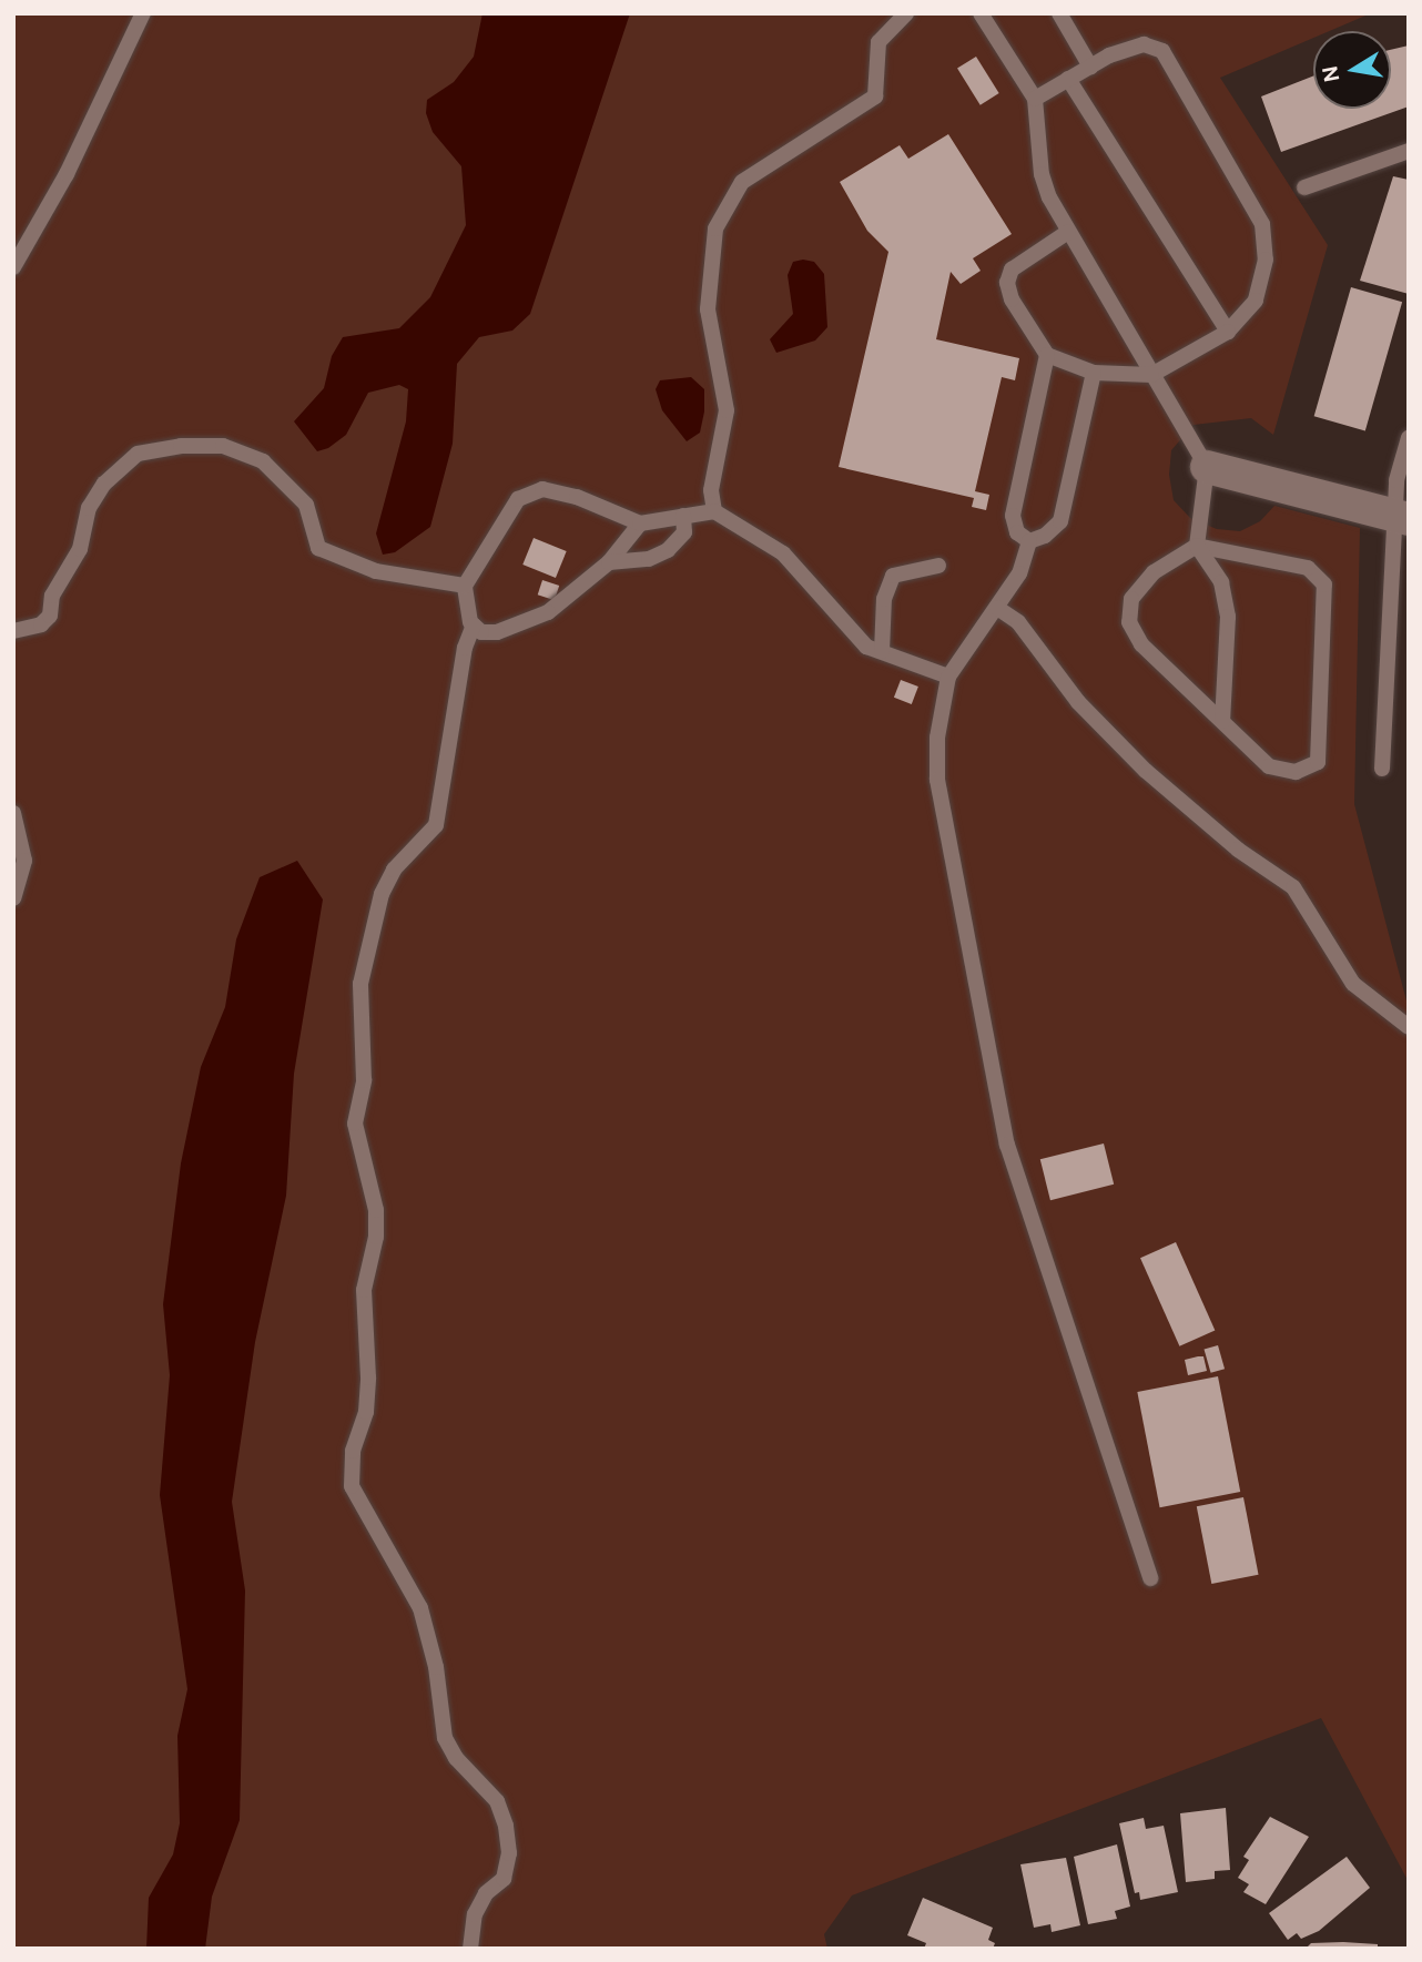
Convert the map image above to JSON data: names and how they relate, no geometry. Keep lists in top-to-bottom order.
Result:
{
  "north": "left"
}
